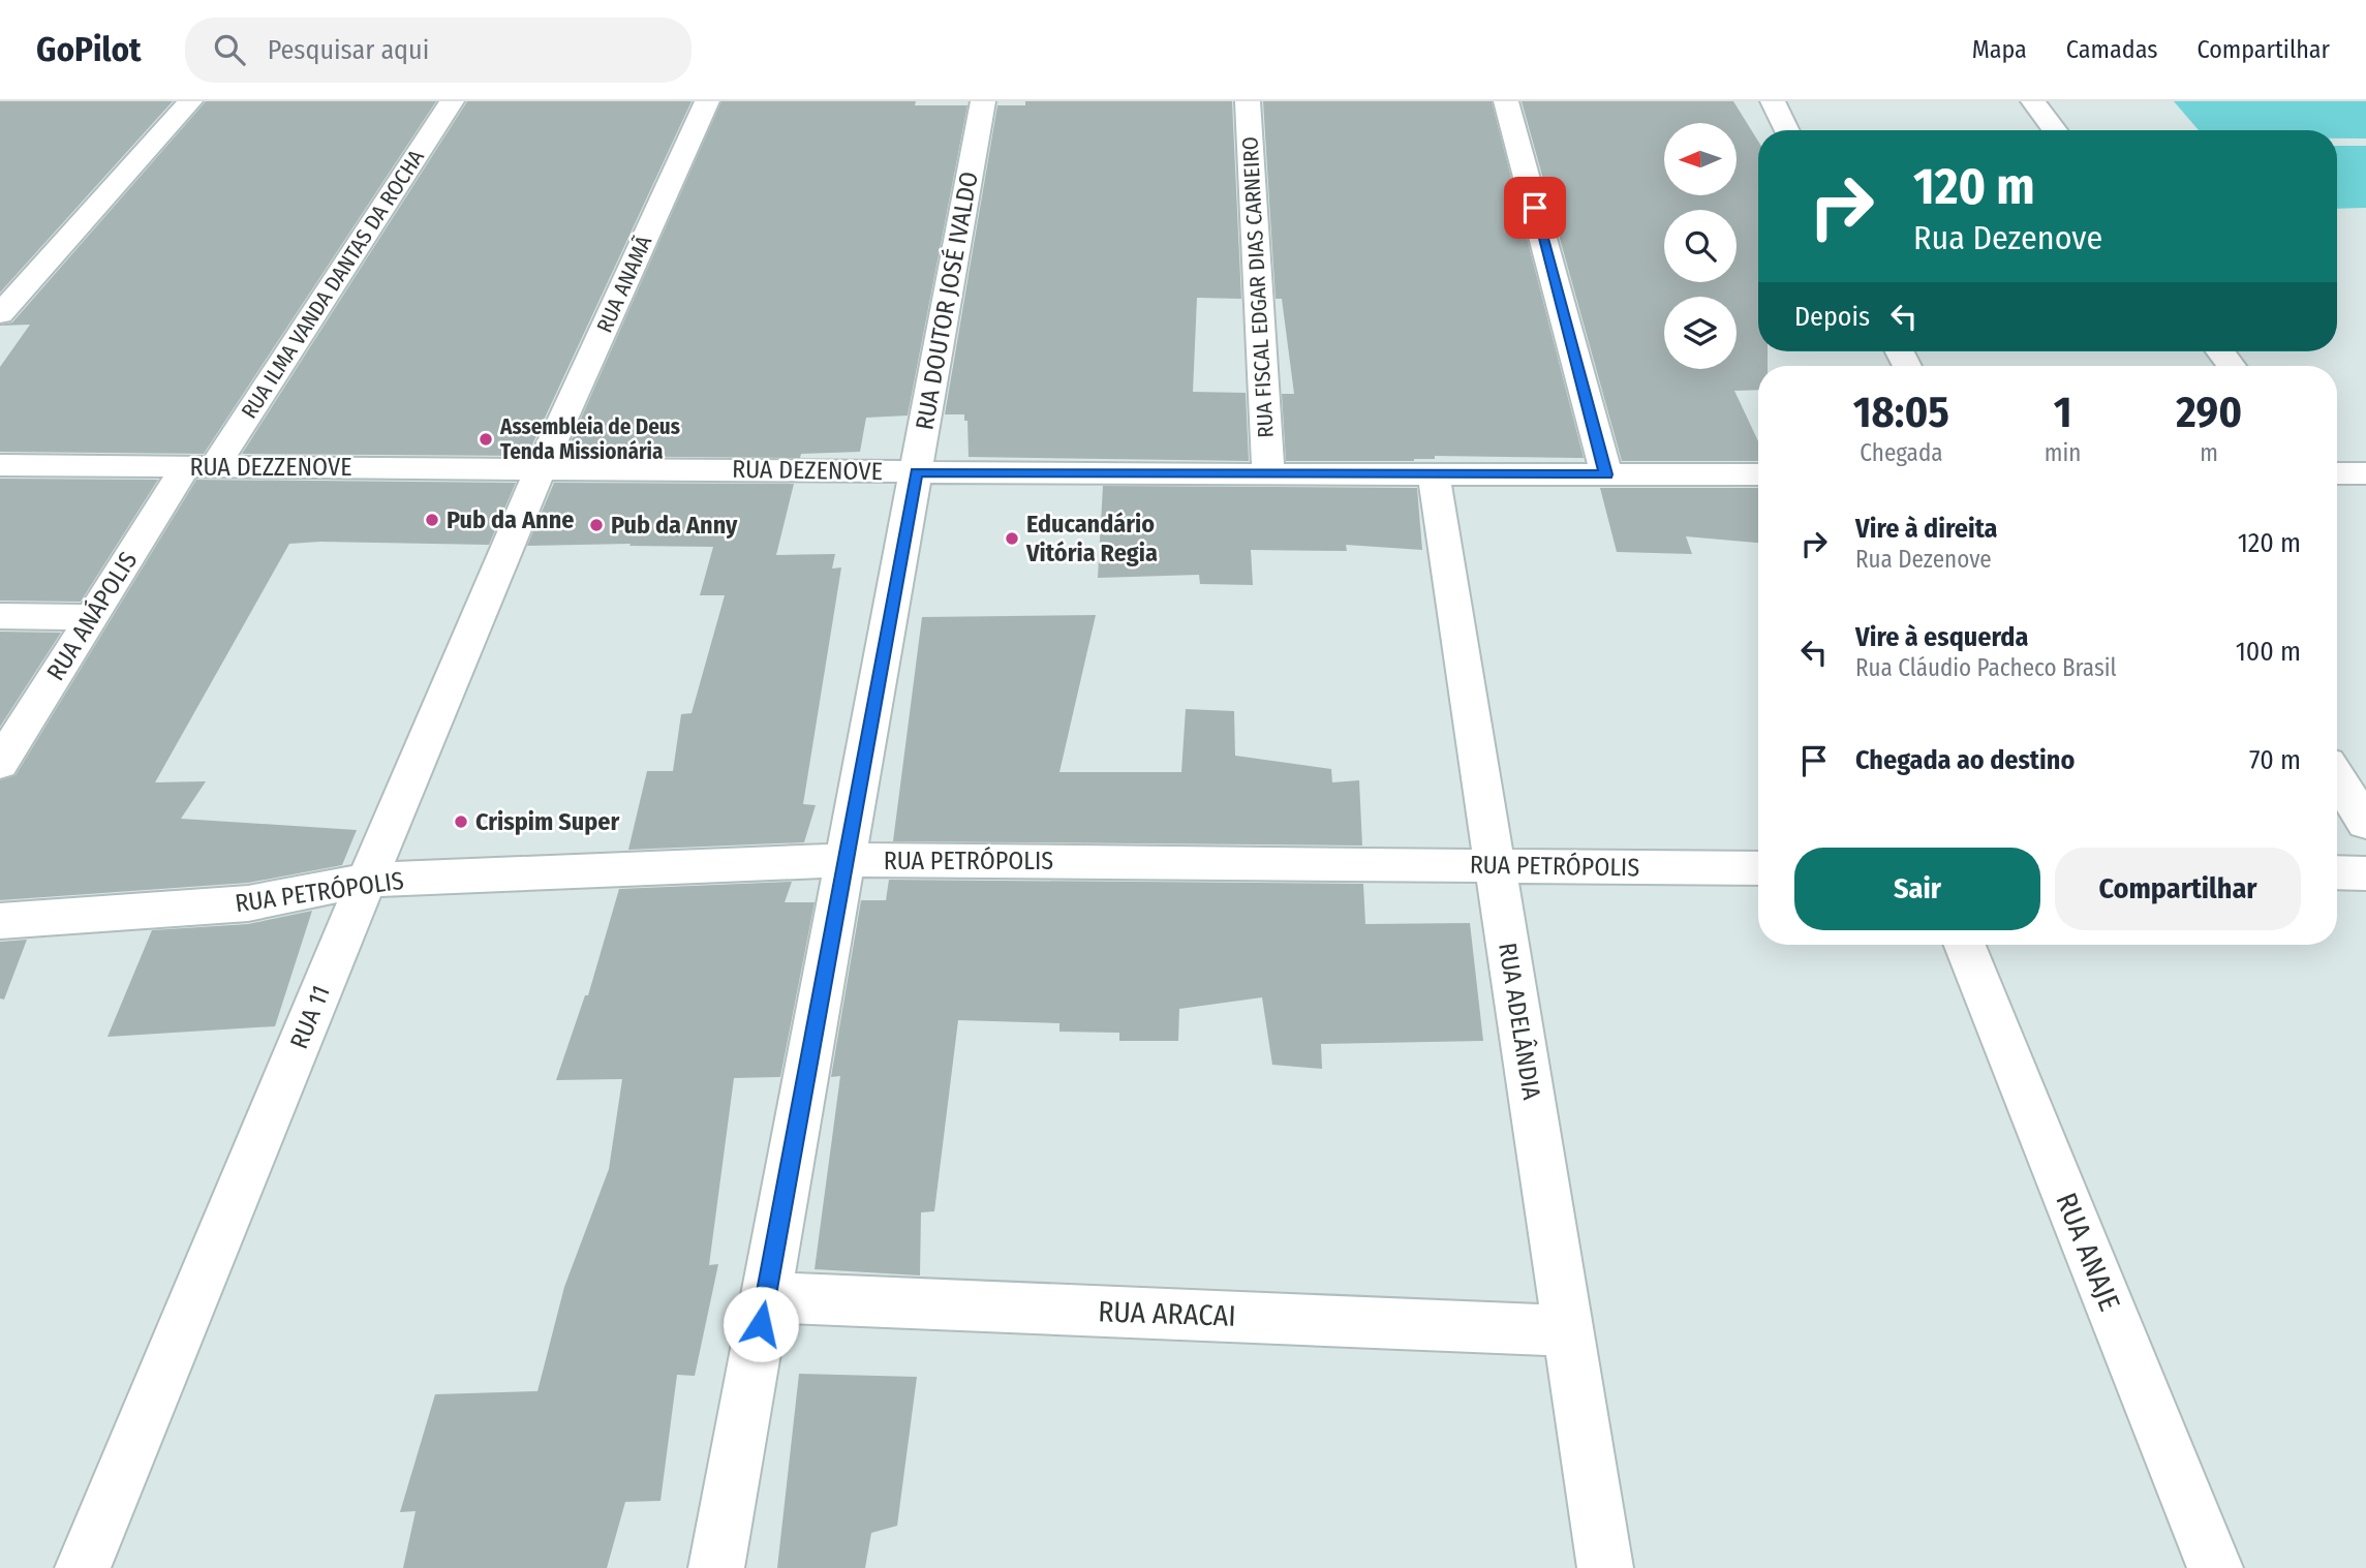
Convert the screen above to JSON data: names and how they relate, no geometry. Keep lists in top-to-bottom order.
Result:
{
  "streets": {
    "street": [
      "RUA ILMA VANDA DANTAS DA ROCHA",
      "RUA ANAMÃ",
      "RUA FISCAL EDGAR DIAS CARNEIRO",
      "RUA DOUTOR JOSÉ IVALDO",
      "RUA DEZZENOVE",
      "RUA DEZENOVE",
      "RUA ANÁPOLIS",
      "RUA PETRÓPOLIS",
      "RUA 11",
      "RUA ADELÂNDIA",
      "RUA ANAJE",
      "RUA ARACAI"
    ]
  },
  "crossings": [
    ["RUA ILMA VANDA DANTAS DA ROCHA", "RUA DEZZENOVE"],
    ["RUA ILMA VANDA DANTAS DA ROCHA", "RUA ANÁPOLIS"],
    ["RUA ANAMÃ", "RUA DEZZENOVE"],
    ["RUA ANAMÃ", "RUA DEZENOVE"],
    ["RUA ANAMÃ", "RUA 11"],
    ["RUA FISCAL EDGAR DIAS CARNEIRO", "RUA DEZENOVE"],
    ["RUA DOUTOR JOSÉ IVALDO", "RUA DEZENOVE"],
    ["RUA DOUTOR JOSÉ IVALDO", "RUA PETRÓPOLIS"],
    ["RUA DOUTOR JOSÉ IVALDO", "RUA ARACAI"],
    ["RUA DEZZENOVE", "RUA DEZENOVE"],
    ["RUA DEZZENOVE", "RUA ANÁPOLIS"],
    ["RUA DEZZENOVE", "RUA 11"],
    ["RUA DEZENOVE", "RUA 11"],
    ["RUA DEZENOVE", "RUA ADELÂNDIA"],
    ["RUA PETRÓPOLIS", "RUA 11"],
    ["RUA PETRÓPOLIS", "RUA ADELÂNDIA"],
    ["RUA ADELÂNDIA", "RUA ARACAI"]
  ],
  "places": [
    "Assembleia de Deus Tenda Missionária",
    "Pub da Anne",
    "Pub da Anny",
    "Educandário Vitória Regia",
    "Crispim Super"
  ],
  "north": "left",
  "page": {
    "header": "GoPilot",
    "search": "Pesquisar aqui",
    "nav": ["Mapa", "Camadas", "Compartilhar"],
    "turn": ["120 m", "Rua Dezenove"],
    "then": "Depois",
    "eta": [
      "18:05",
      "Chegada",
      "1",
      "min",
      "290",
      "m"
    ],
    "list": [
      {
        "name": "Vire à direita",
        "note": "Rua Dezenove",
        "value": "120 m"
      },
      {
        "name": "Vire à esquerda",
        "note": "Rua Cláudio Pacheco Brasil",
        "value": "100 m"
      },
      {
        "name": "Chegada ao destino",
        "value": "70 m"
      }
    ],
    "buttons": ["Sair", "Compartilhar"]
  }
}
